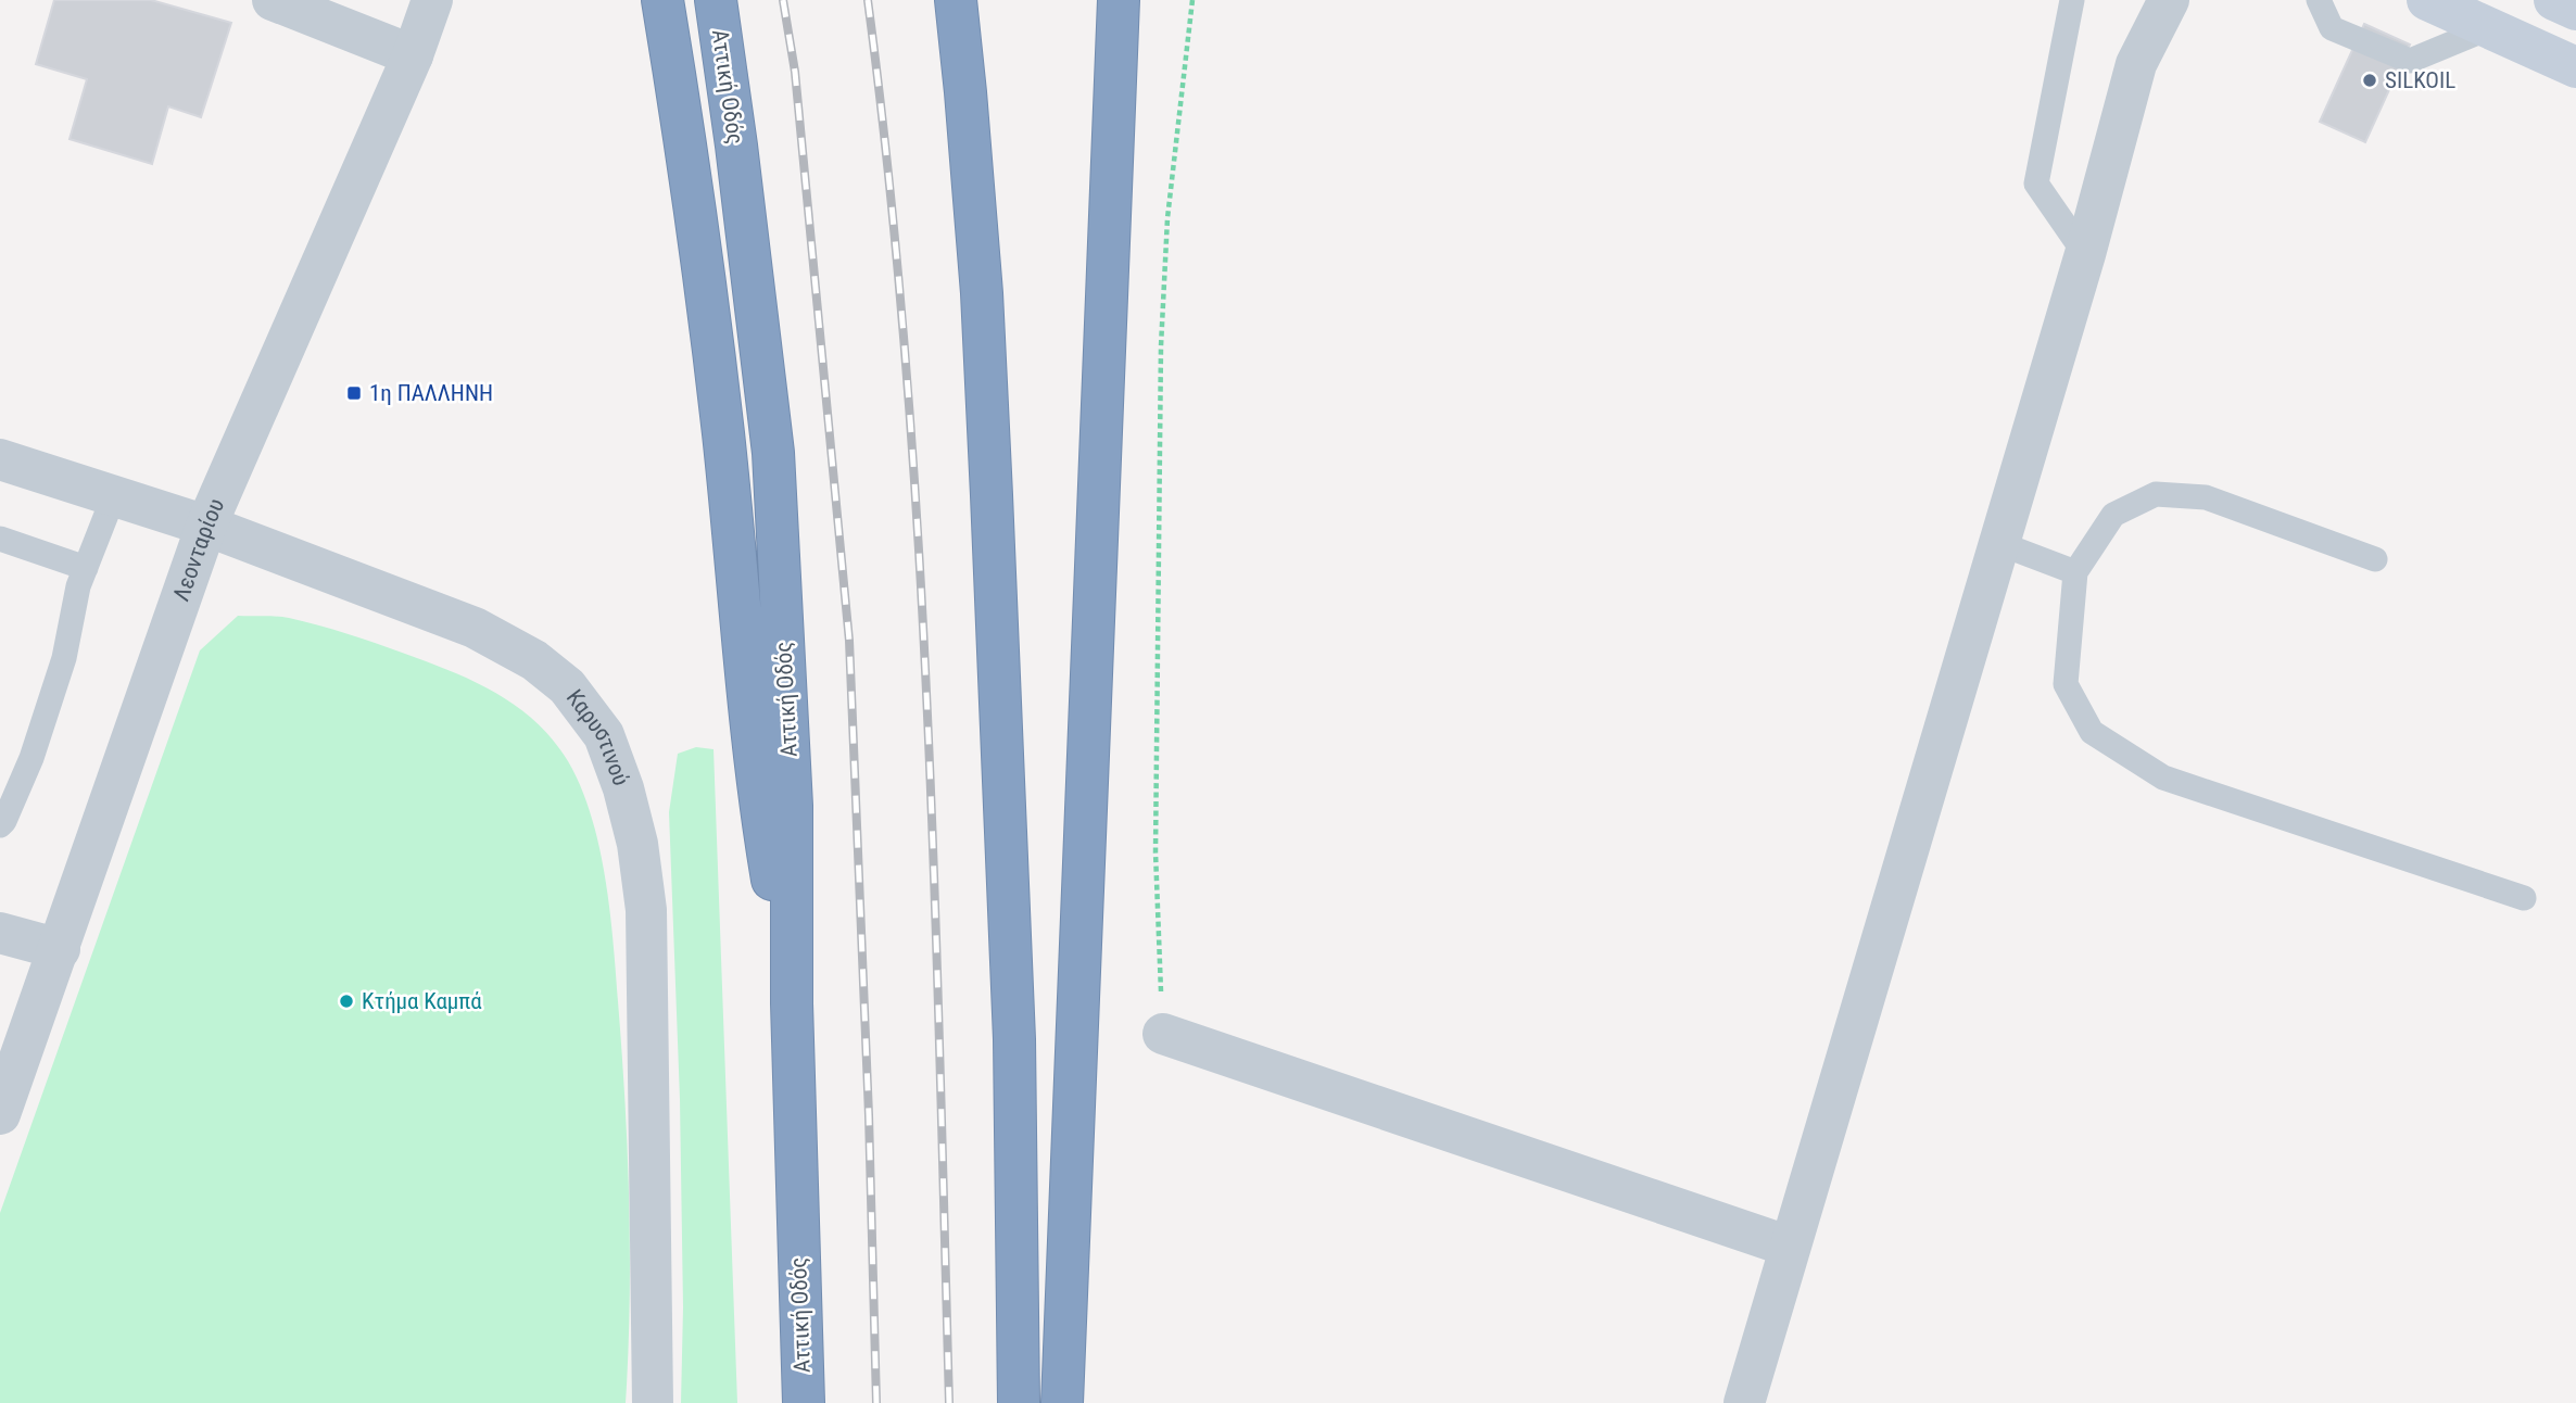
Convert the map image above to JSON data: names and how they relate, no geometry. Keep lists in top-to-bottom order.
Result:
{
  "streets": {
    "highway": ["Αττική Οδός"],
    "street": ["Λεονταρίου", "Καρυστινού"]
  },
  "crossings": [
    ["Λεονταρίου", "Καρυστινού"]
  ],
  "places": {
    "other": ["SILKOIL", "Kτήμα Καμπά"],
    "transit": ["1η ΠΑΛΛΗΝΗ"]
  }
}
